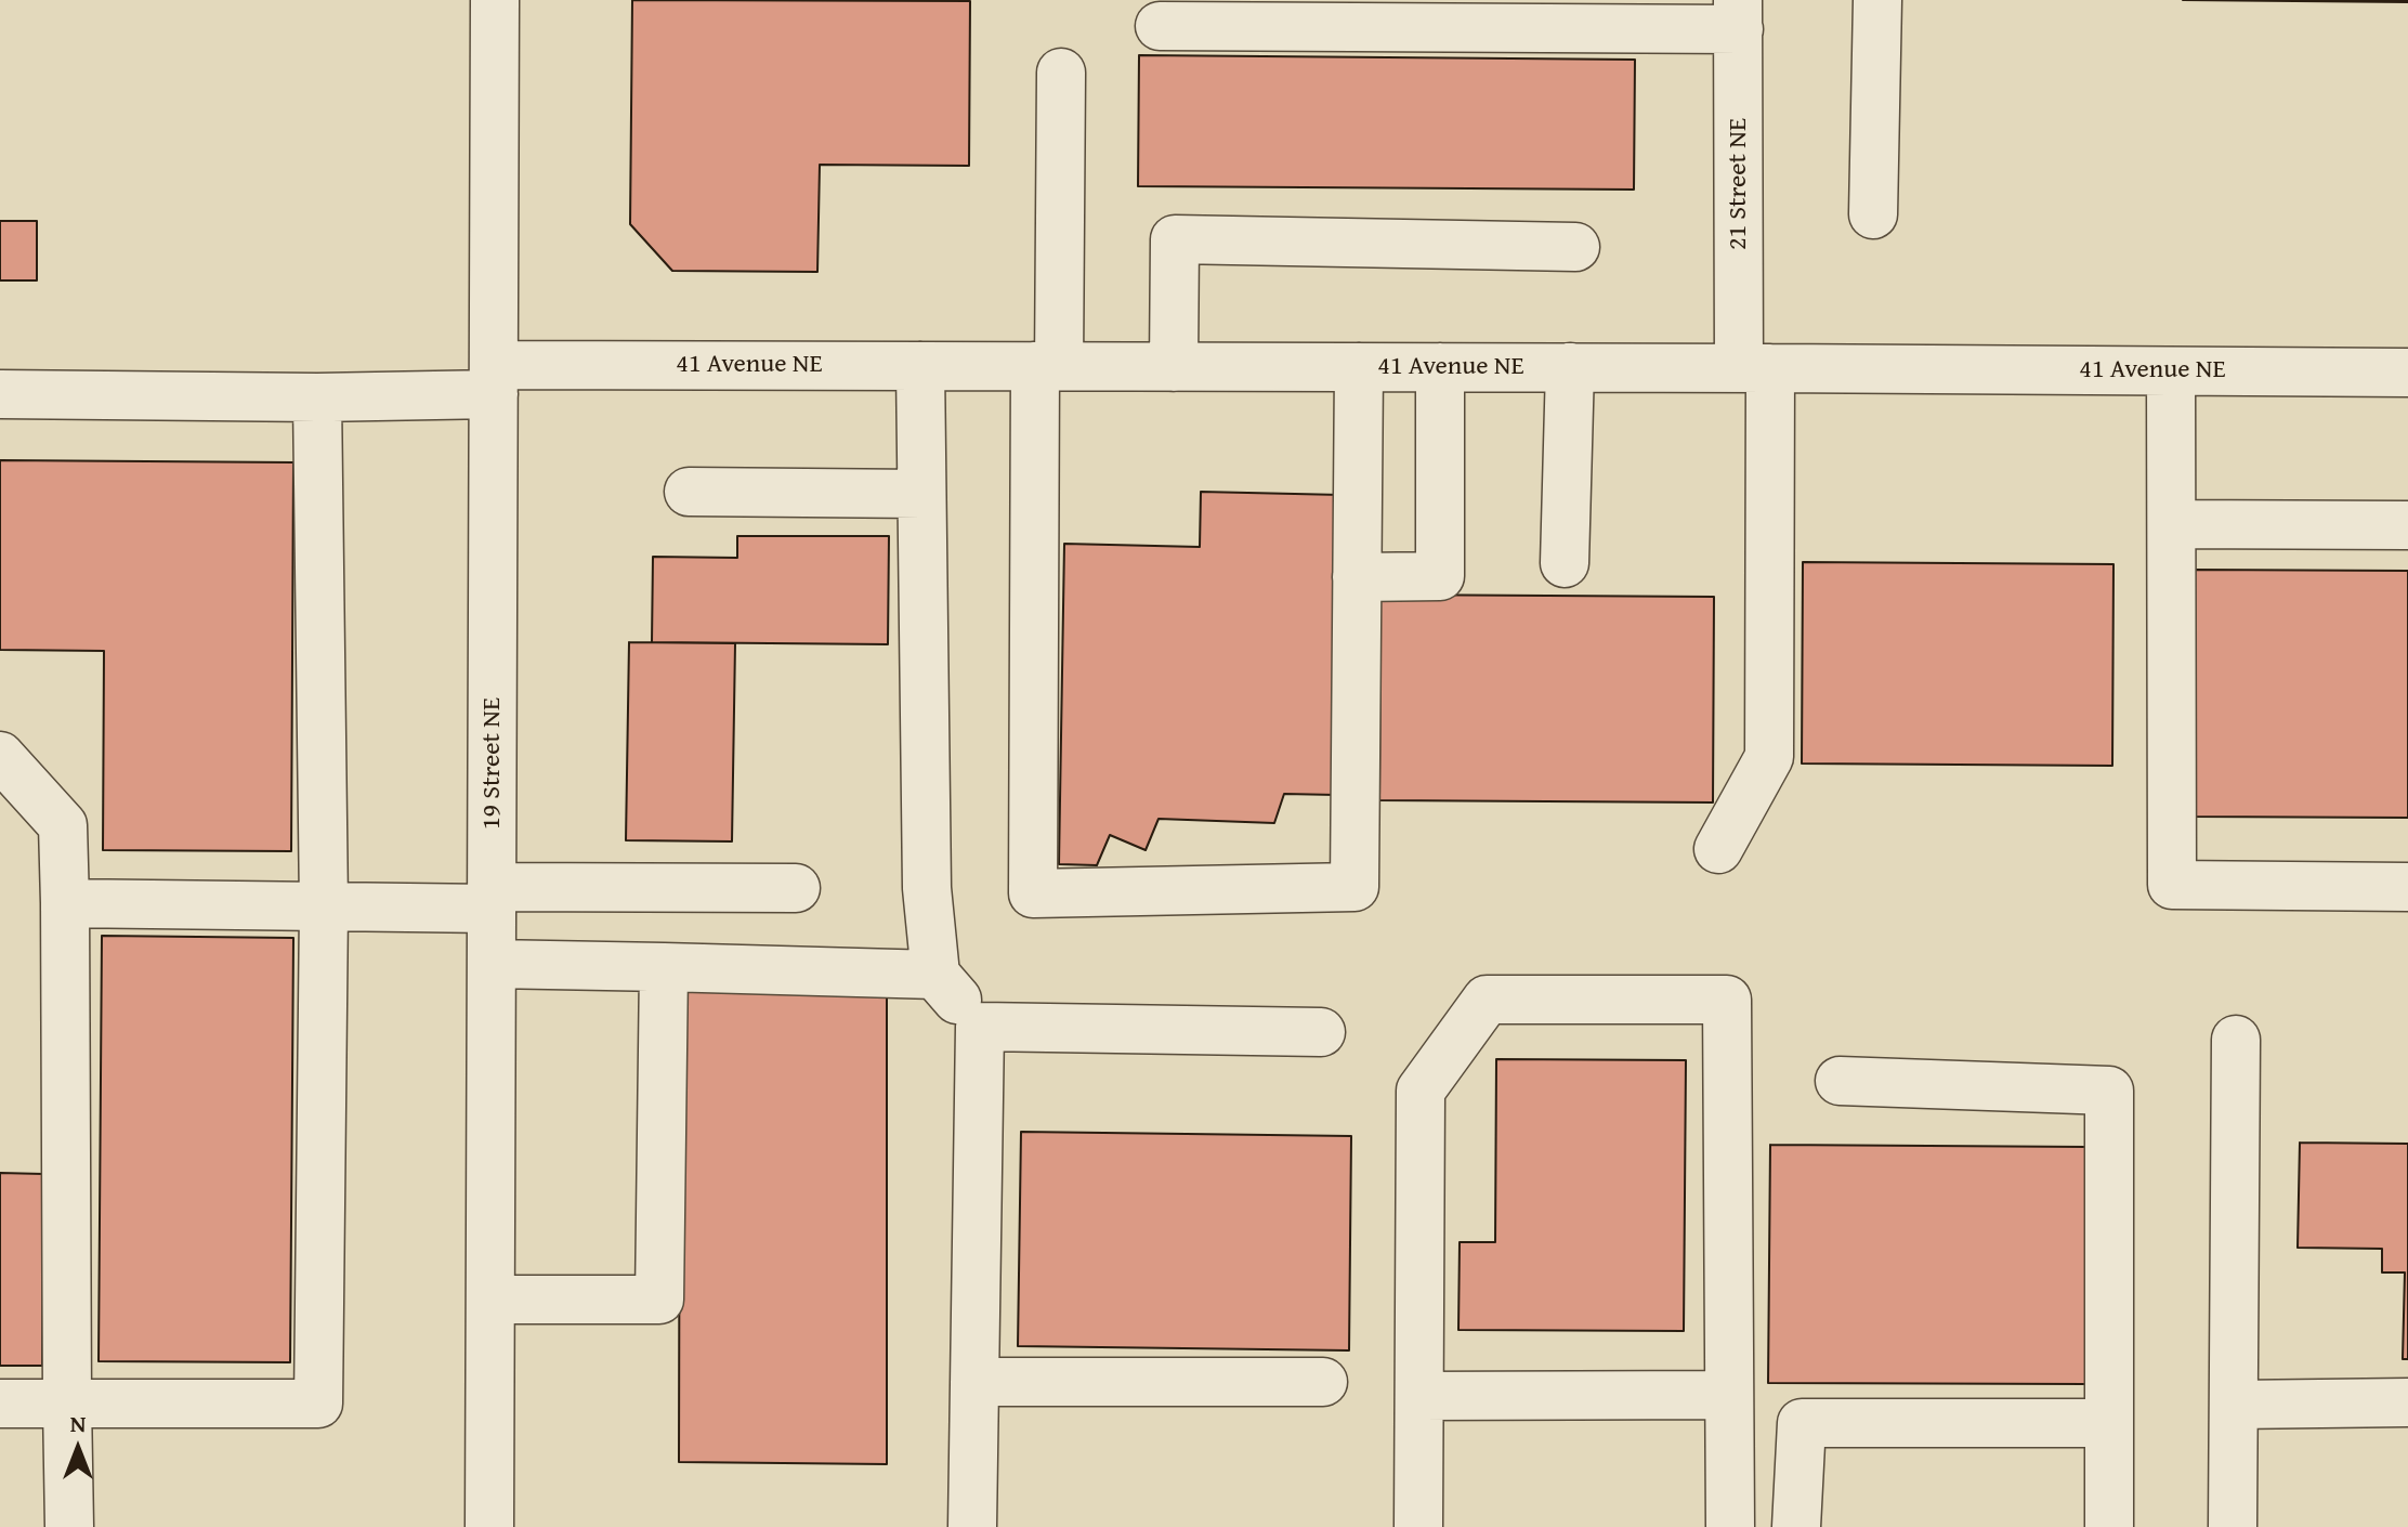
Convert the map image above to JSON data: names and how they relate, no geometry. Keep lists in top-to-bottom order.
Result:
{
  "streets": {
    "street": ["21 Street NE", "41 Avenue NE", "19 Street NE"]
  },
  "crossings": [
    ["21 Street NE", "41 Avenue NE"],
    ["41 Avenue NE", "19 Street NE"]
  ],
  "north": "top"
}
